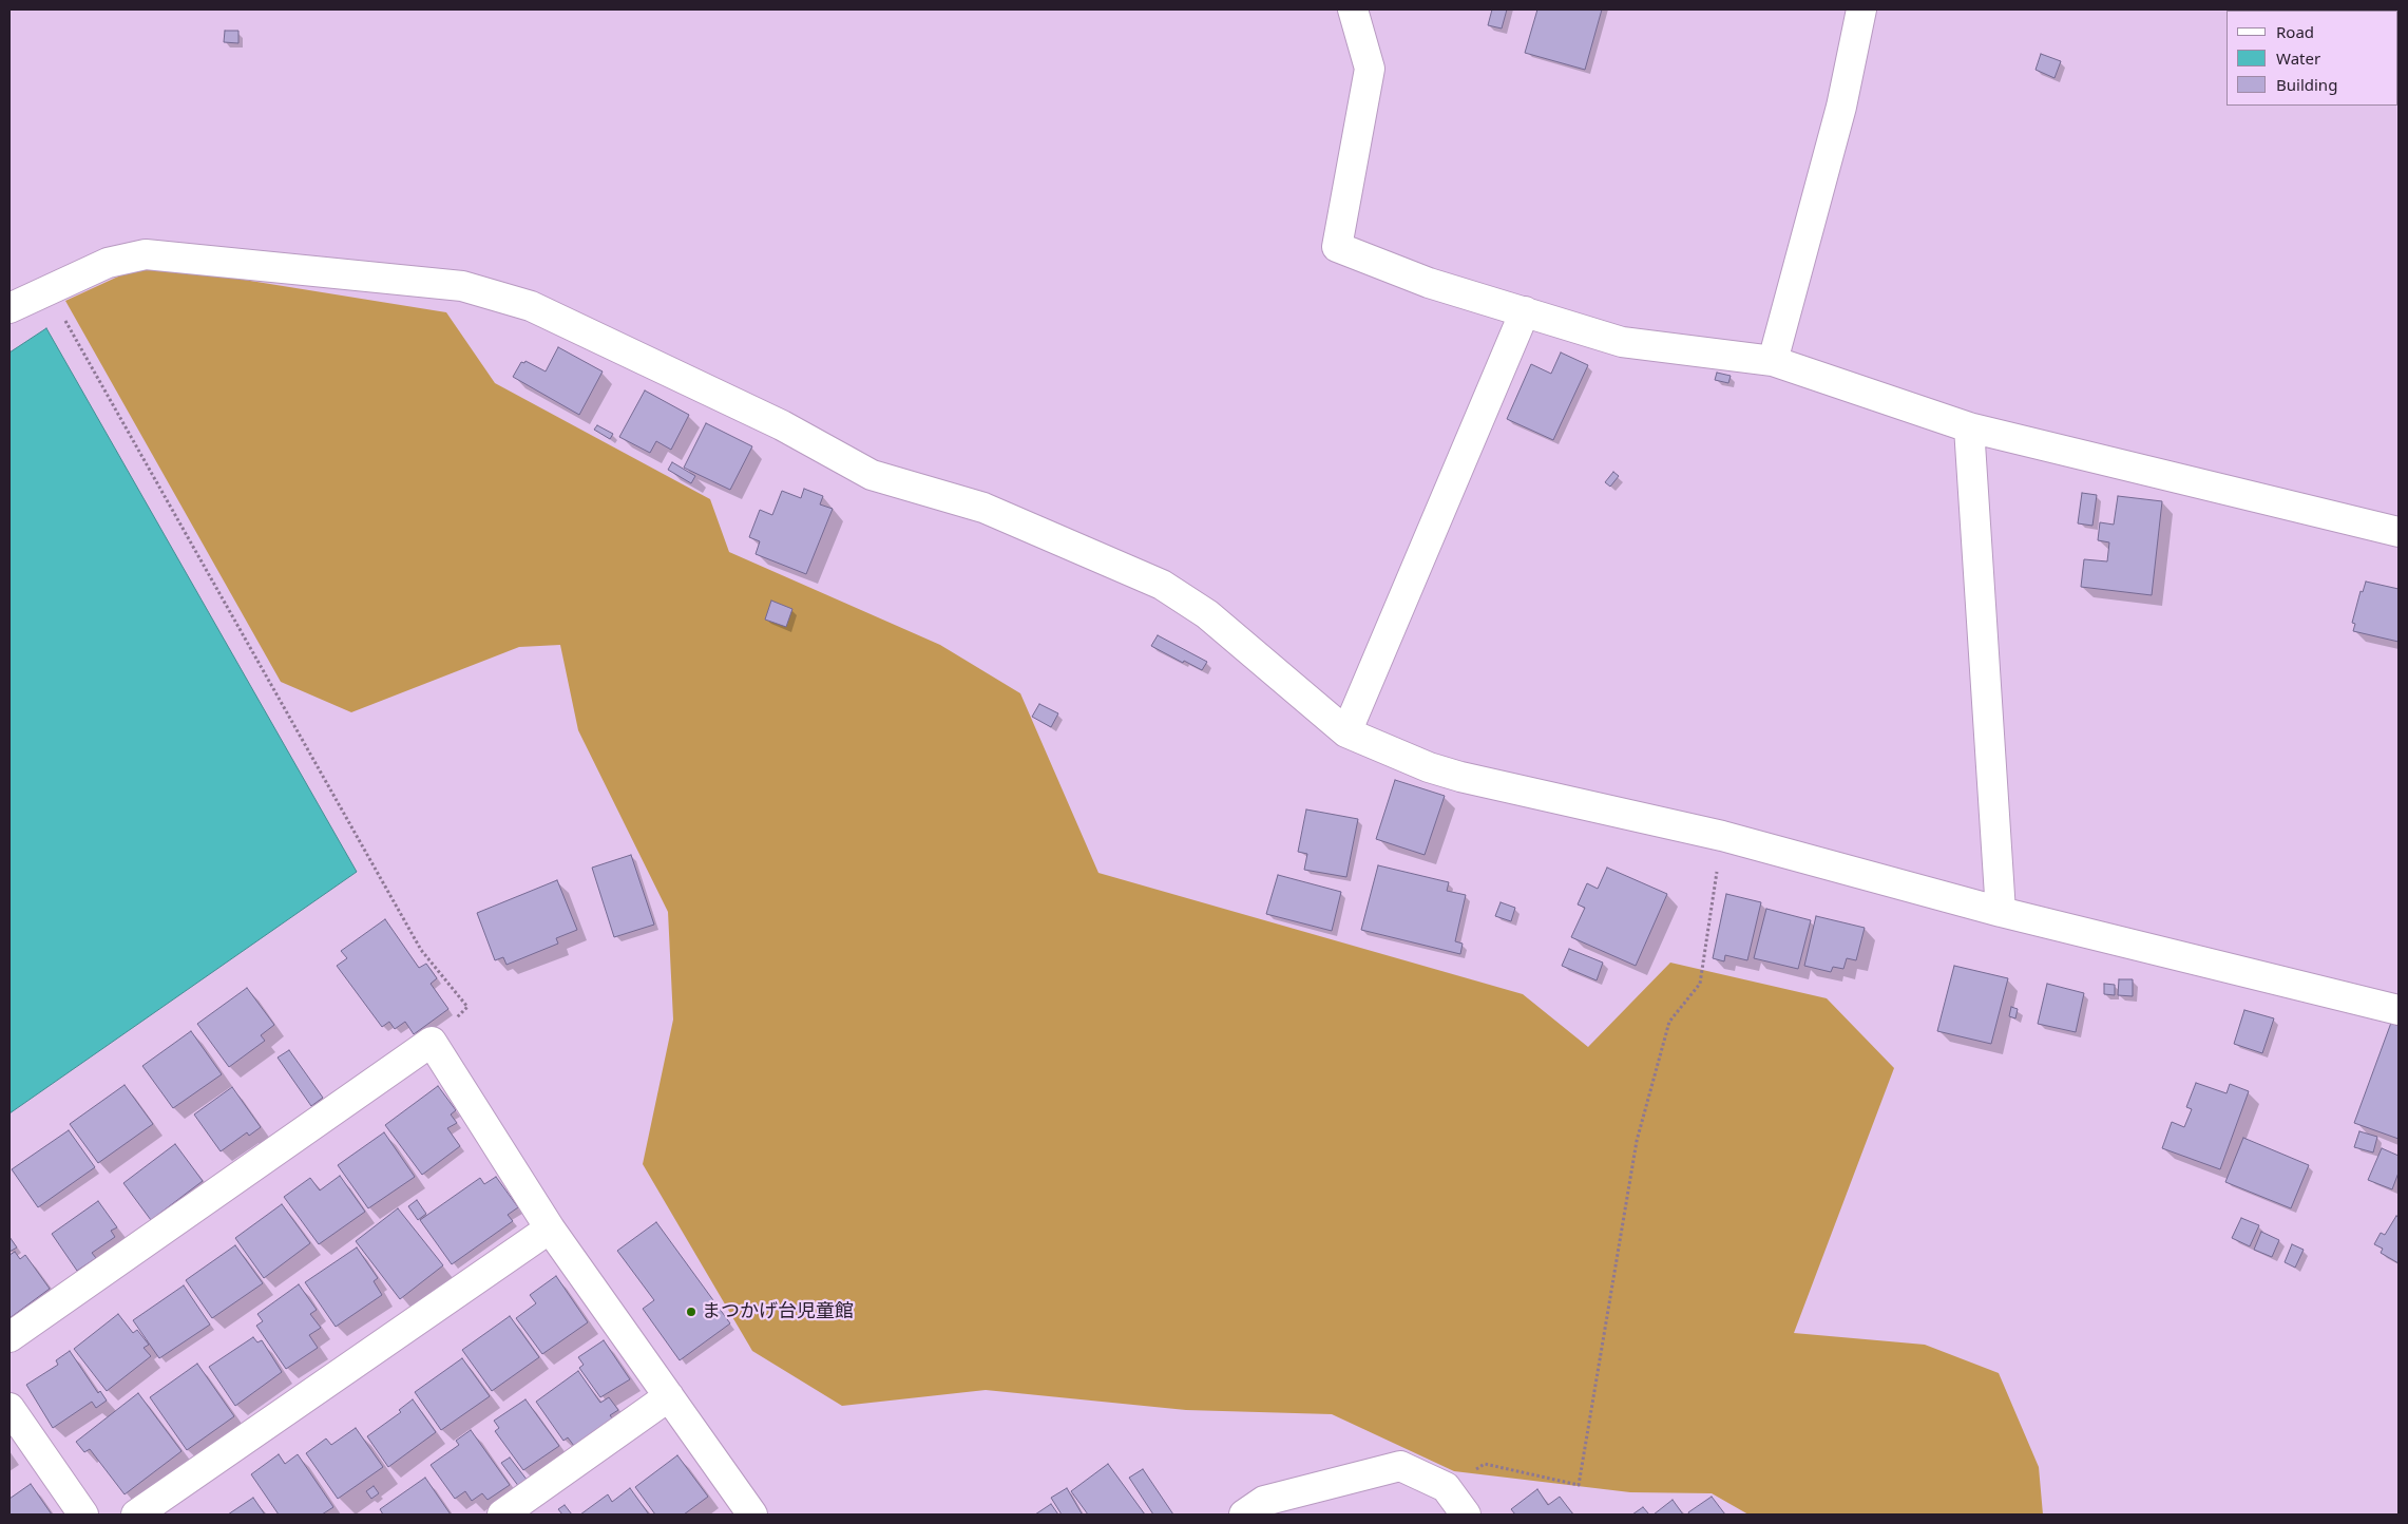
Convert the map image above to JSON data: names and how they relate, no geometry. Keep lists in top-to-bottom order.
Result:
{
  "places": ["まつかげ台児童館"],
  "legend": ["Road", "Water", "Building"]
}
